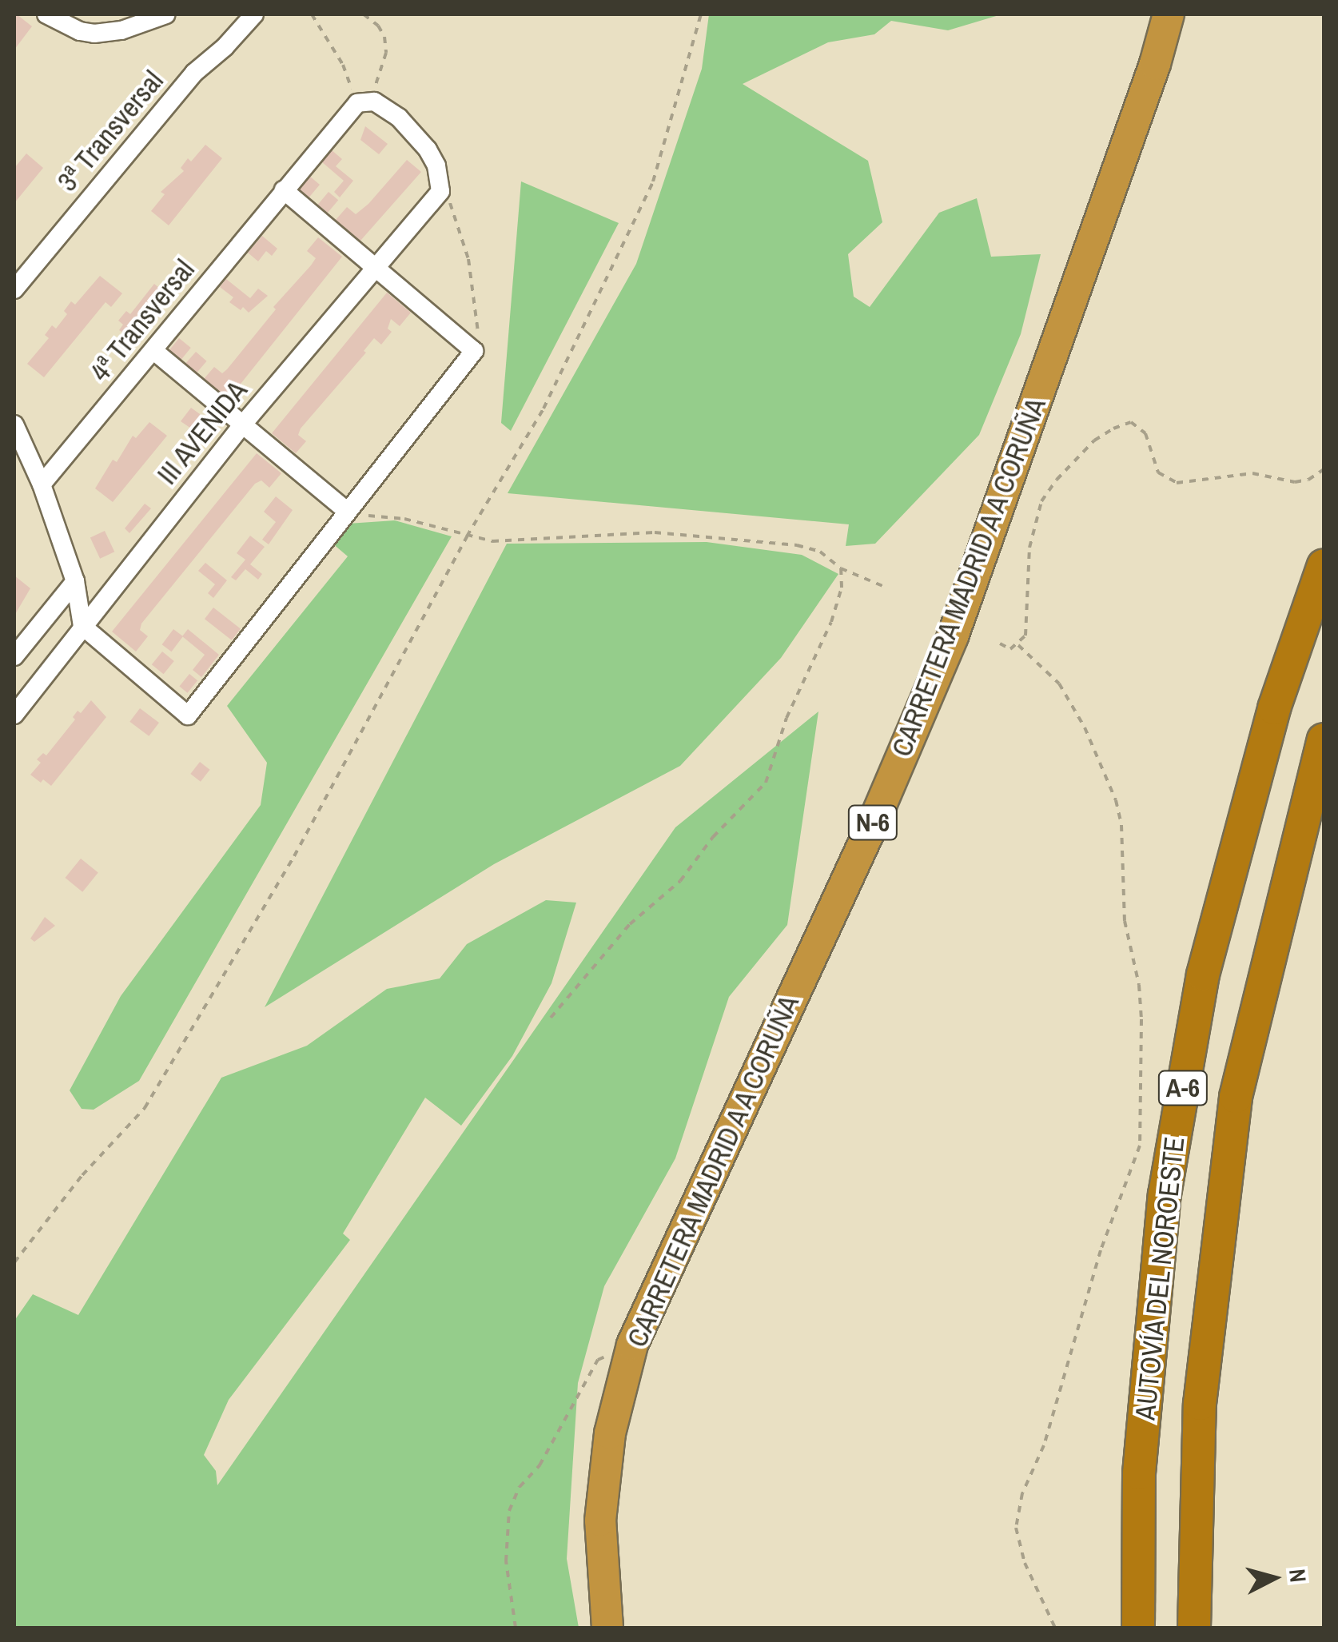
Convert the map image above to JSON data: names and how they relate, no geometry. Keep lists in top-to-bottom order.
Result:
{
  "streets": {
    "highway": [
      "CARRETERA MADRID A A CORUÑA",
      "N-6",
      "A-6",
      "AUTOVÍA DEL NOROESTE"
    ],
    "street": ["3ª Transversal", "4ª Transversal", "III AVENIDA"]
  },
  "north": "right"
}
